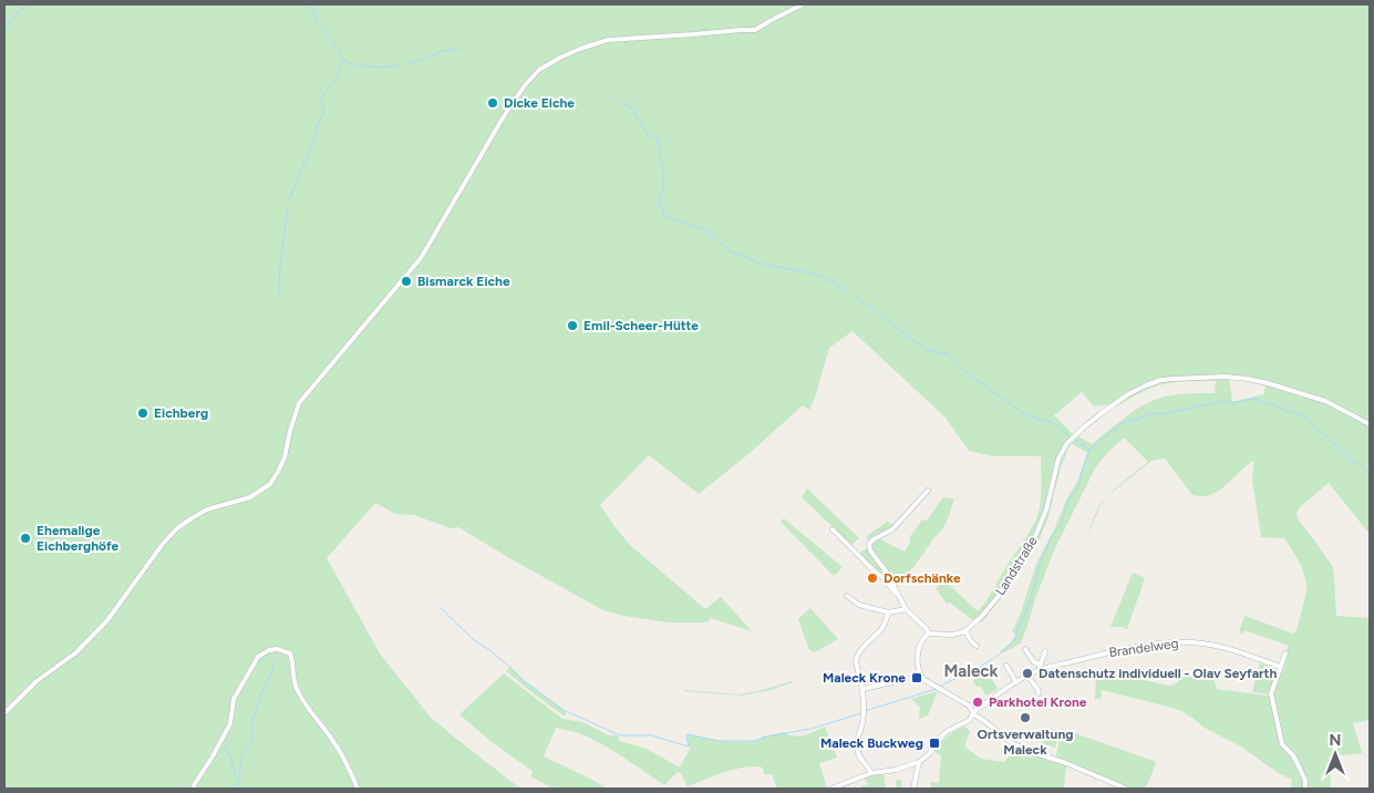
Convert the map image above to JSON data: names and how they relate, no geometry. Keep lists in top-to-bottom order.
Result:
{
  "streets": {
    "street": ["Landstraße", "Brandelweg"]
  },
  "districts": ["Maleck"],
  "places": {
    "other": [
      "Dicke Eiche",
      "Bismarck Eiche",
      "Emil-Scheer-Hütte",
      "Eichberg",
      "Ehemalige Eichberghöfe",
      "Dorfschänke",
      "Datenschutz individuell - Olav Seyfarth",
      "Parkhotel Krone",
      "Ortsverwaltung Maleck"
    ],
    "transit": ["Maleck Krone", "Maleck Buckweg"]
  },
  "north": "top"
}
